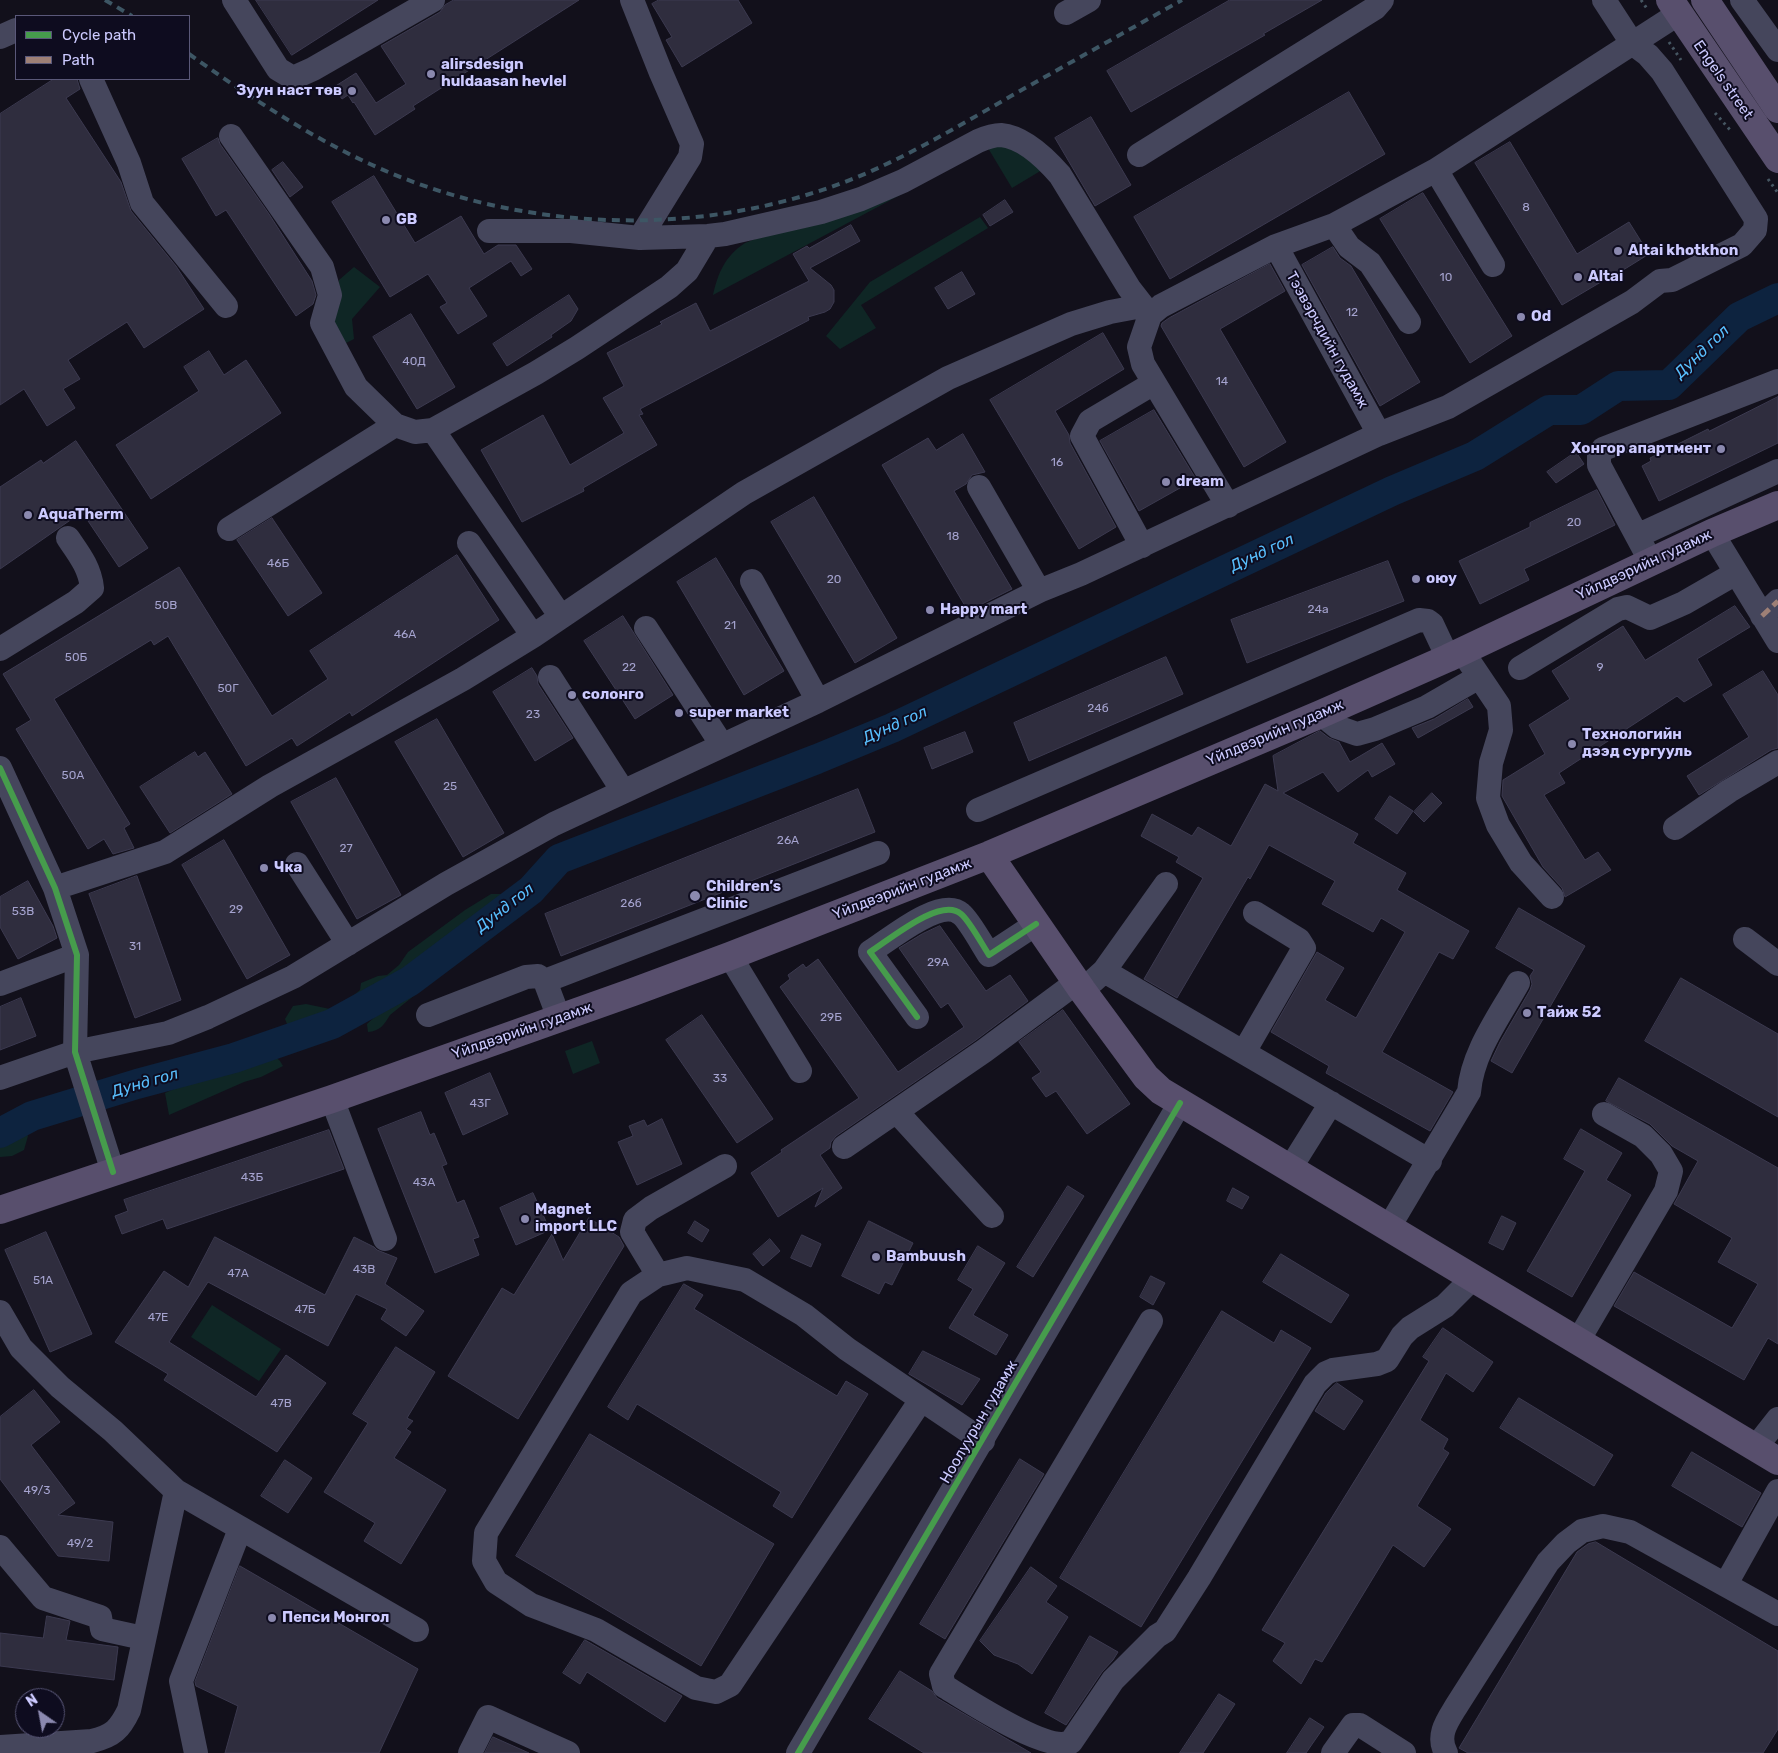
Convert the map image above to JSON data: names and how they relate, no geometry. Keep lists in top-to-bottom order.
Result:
{
  "streets": {
    "main road": ["Engels street", "Yйлдвэрийн гудамж"],
    "street": ["Тээвэрчдийн гудамж", "Ноолуурын гудамж"]
  },
  "water": ["Дунд гол"],
  "places": [
    "alirsdesign huldaasan hevlel",
    "Зуун наст төв",
    "GB",
    "Altai khotkhon",
    "Altai",
    "Od",
    "Хонгор апартмент",
    "dream",
    "AquaTherm",
    "оюу",
    "Happy mart",
    "солонго",
    "super market",
    "Технологийн дээд сургууль",
    "Чка",
    "Children’s Clinic",
    "Тайж 52",
    "Magnet import LLC",
    "Bambuush",
    "Пепси Монгол"
  ],
  "house_numbers": [
    "8",
    "10",
    "12",
    "40Д",
    "14",
    "16",
    "20",
    "18",
    "46Б",
    "20",
    "50В",
    "24а",
    "21",
    "46А",
    "50Б",
    "22",
    "9",
    "50Г",
    "24б",
    "23",
    "50А",
    "25",
    "26А",
    "27",
    "26б",
    "29",
    "53В",
    "31",
    "29А",
    "29Б",
    "33",
    "43Г",
    "43Б",
    "43А",
    "43В",
    "47А",
    "51А",
    "47Б",
    "47E",
    "47В",
    "49/3",
    "49/2"
  ],
  "legend": ["Cycle path", "Path"],
  "north": "top left"
}
